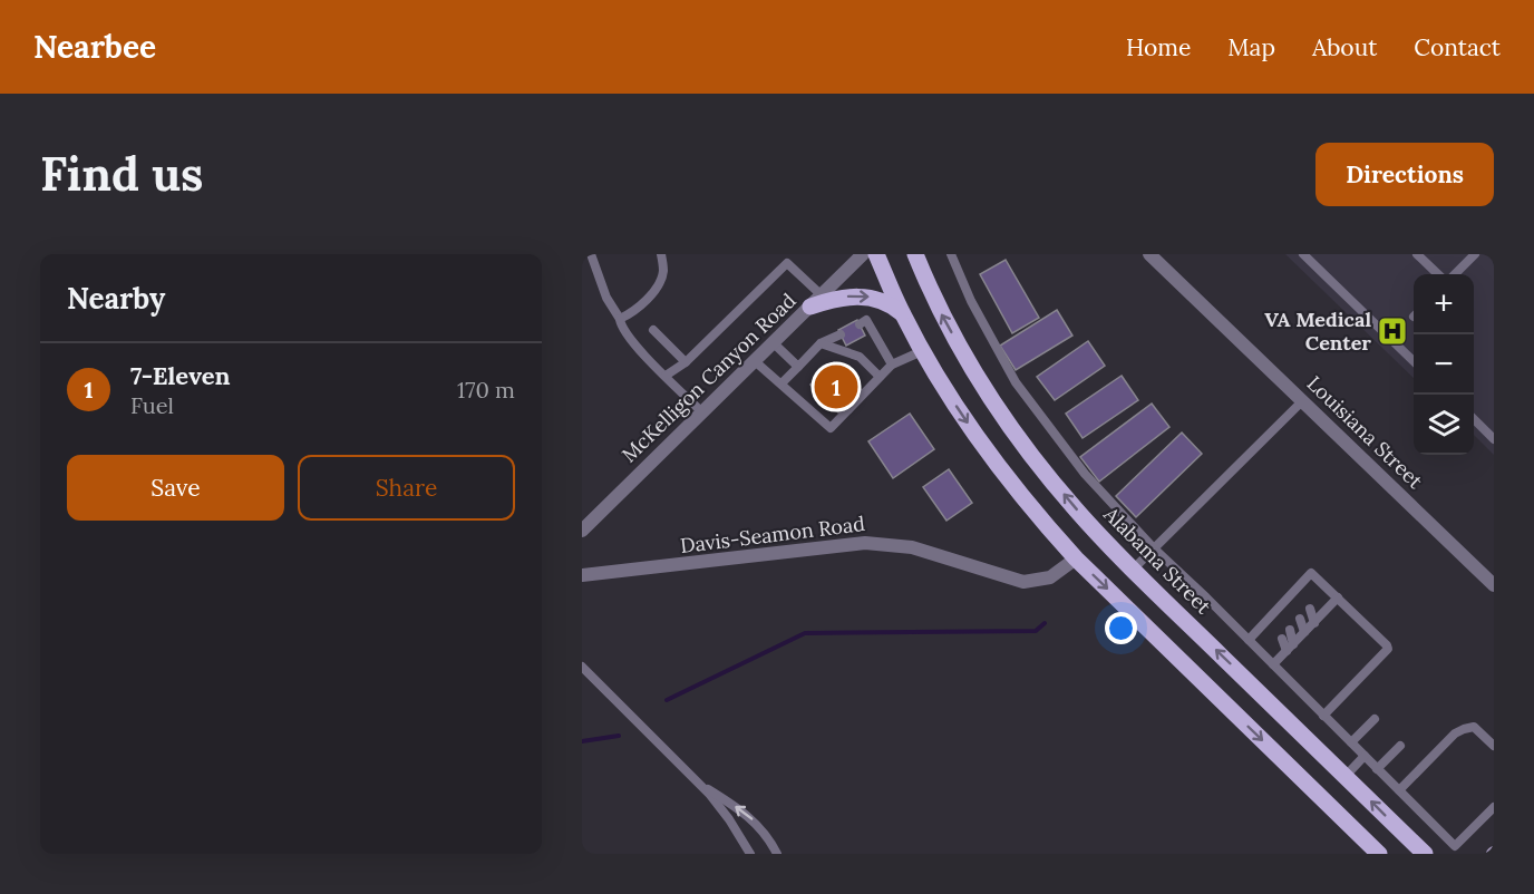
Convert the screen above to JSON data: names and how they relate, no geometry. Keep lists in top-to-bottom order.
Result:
{
  "streets": {
    "main road": ["Alabama Street"],
    "street": ["McKelligon Canyon Road", "Louisiana Street", "Davis-Seamon Road"]
  },
  "places": {
    "hospital": ["VA Medical Center"]
  },
  "page": {
    "header": "Nearbee",
    "nav": [
      "Home",
      "Map",
      "About",
      "Contact"
    ],
    "buttons": [
      "Directions",
      ["Save", "Share"]
    ],
    "title": "Find us",
    "heading": "Nearby",
    "map_buttons": ["+", "−"],
    "list": [
      {
        "mark": "1",
        "name": "7-Eleven",
        "note": "Fuel",
        "value": "170 m"
      }
    ],
    "pins": "1"
  }
}
